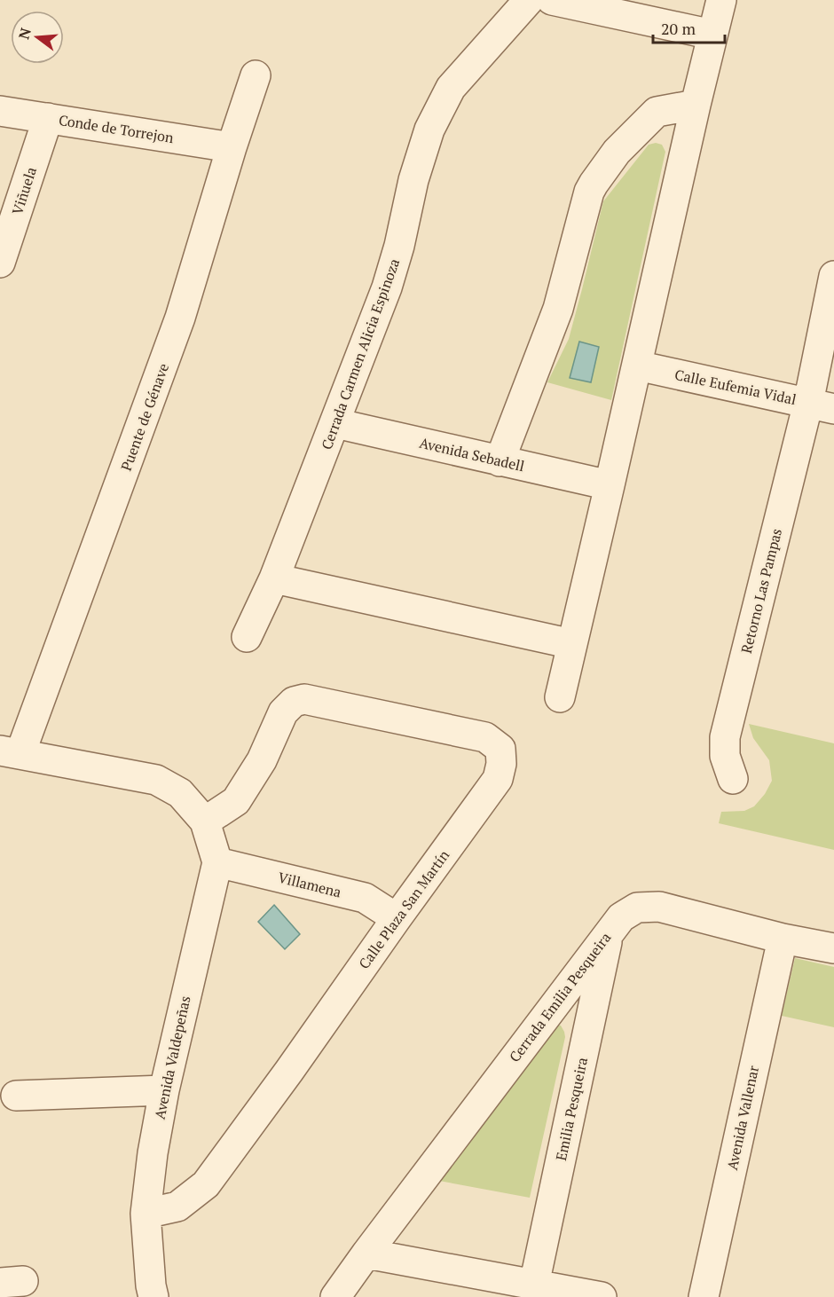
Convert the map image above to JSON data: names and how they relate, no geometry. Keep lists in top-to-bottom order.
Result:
{
  "streets": {
    "street": [
      "Conde de Torrejon",
      "Viñuela",
      "Cerrada Carmen Alicia Espinoza",
      "Calle Eufemia Vidal",
      "Puente de Génave",
      "Avenida Sebadell",
      "Retorno Las Pampas",
      "Villamena",
      "Calle Plaza San Martín",
      "Cerrada Emilia Pesqueira",
      "Avenida Valdepeñas",
      "Emilia Pesqueira",
      "Avenida Vallenar"
    ]
  },
  "crossings": [
    ["Conde de Torrejon", "Viñuela"],
    ["Conde de Torrejon", "Puente de Génave"],
    ["Cerrada Carmen Alicia Espinoza", "Avenida Sebadell"],
    ["Calle Eufemia Vidal", "Retorno Las Pampas"],
    ["Villamena", "Calle Plaza San Martín"],
    ["Villamena", "Avenida Valdepeñas"],
    ["Calle Plaza San Martín", "Avenida Valdepeñas"],
    ["Cerrada Emilia Pesqueira", "Emilia Pesqueira"],
    ["Cerrada Emilia Pesqueira", "Avenida Vallenar"]
  ],
  "scale_bar": "20 m",
  "north": "left"
}
